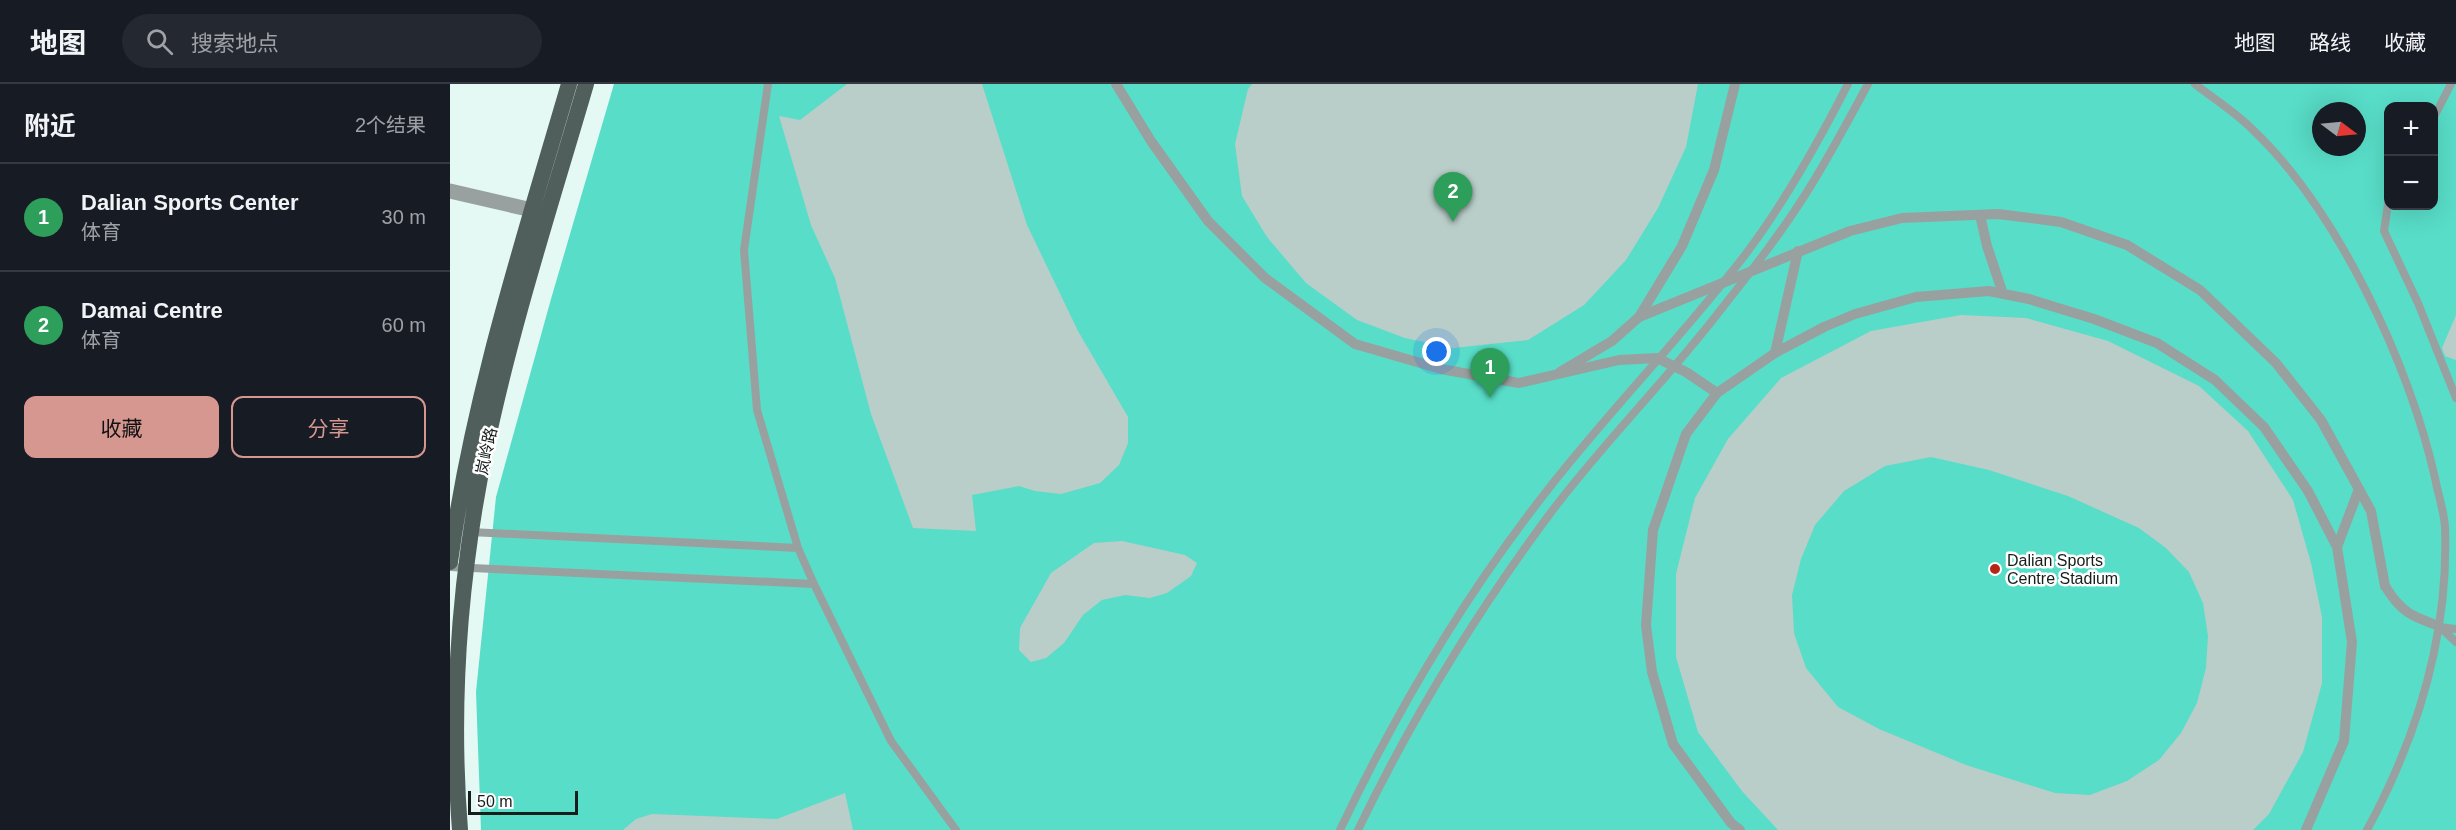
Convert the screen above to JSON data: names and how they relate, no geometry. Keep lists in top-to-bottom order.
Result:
{
  "streets": {
    "main road": ["岚岭路"]
  },
  "places": ["Dalian Sports Centre Stadium"],
  "scale_bar": "50 m",
  "north": "right",
  "page": {
    "header": "地图",
    "search": "搜索地点",
    "nav": ["地图", "路线", "收藏"],
    "heading": ["附近", "2个结果"],
    "map_buttons": ["+", "−"],
    "list": [
      {
        "mark": "1",
        "name": "Dalian Sports Center",
        "note": "体育",
        "value": "30 m"
      },
      {
        "mark": "2",
        "name": "Damai Centre",
        "note": "体育",
        "value": "60 m"
      }
    ],
    "pins": ["2", "1"],
    "buttons": ["收藏", "分享"],
    "scale": "50 m"
  }
}
